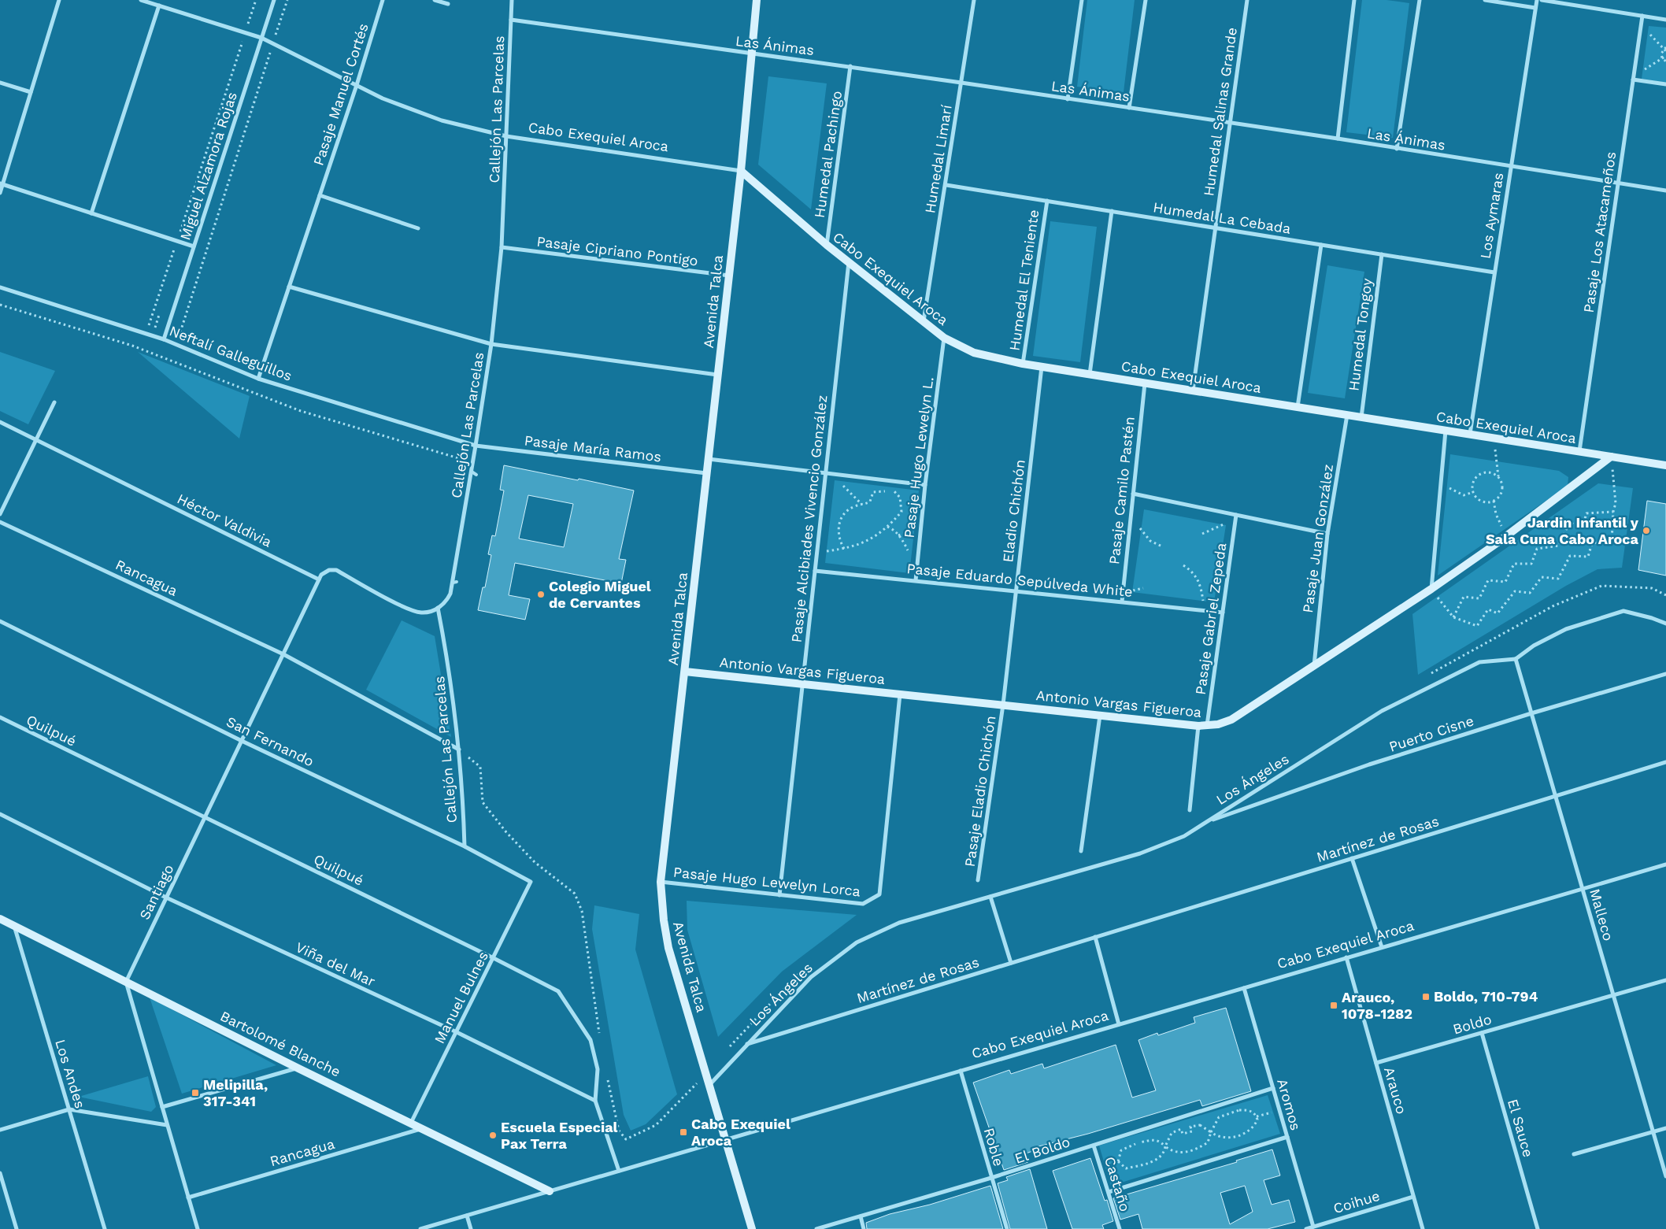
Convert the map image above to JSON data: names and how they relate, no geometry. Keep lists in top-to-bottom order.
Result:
{
  "streets": {
    "street": [
      "Las Ánimas",
      "Pasaje Manuel Cortés",
      "Callejón Las Parcelas",
      "Humedal Salinas Grande",
      "Cabo Exequiel Aroca",
      "Humedal Pachingo",
      "Humedal Limarí",
      "Miguel Alzamora Rojas",
      "Los Aymaras",
      "Humedal La Cebada",
      "Pasaje Los Atacameños",
      "Pasaje Cipriano Pontigo",
      "Humedal El Teniente",
      "Avenida Talca",
      "Humedal Tongoy",
      "Neftalí Galleguillos",
      "Pasaje María Ramos",
      "Pasaje Hugo Lewelyn L.",
      "Pasaje Camilo Pastén",
      "Eladio Chichón",
      "Pasaje Alcibiades Vivencio González",
      "Héctor Valdivia",
      "Pasaje Juan González",
      "Rancagua",
      "Pasaje Eduardo Sepúlveda White",
      "Pasaje Gabriel Zepeda",
      "Antonio Vargas Figueroa",
      "Quilpué",
      "Puerto Cisne",
      "San Fernando",
      "Los Ángeles",
      "Pasaje Eladio Chichón",
      "Martínez de Rosas",
      "Pasaje Hugo Lewelyn Lorca",
      "Santiago",
      "Malleco",
      "Viña del Mar",
      "Manuel Bulnes",
      "Boldo",
      "Bartolomé Blanche",
      "Los Andes",
      "Arauco",
      "Aromos",
      "El Sauce",
      "Roble",
      "El Boldo",
      "Castaño",
      "Coihue"
    ]
  },
  "crossings": [
    ["Las Ánimas", "Callejón Las Parcelas"],
    ["Las Ánimas", "Humedal Salinas Grande"],
    ["Las Ánimas", "Humedal Pachingo"],
    ["Las Ánimas", "Humedal Limarí"],
    ["Las Ánimas", "Los Aymaras"],
    ["Las Ánimas", "Pasaje Los Atacameños"],
    ["Las Ánimas", "Avenida Talca"],
    ["Pasaje Manuel Cortés", "Cabo Exequiel Aroca"],
    ["Pasaje Manuel Cortés", "Neftalí Galleguillos"],
    ["Callejón Las Parcelas", "Cabo Exequiel Aroca"],
    ["Callejón Las Parcelas", "Pasaje Cipriano Pontigo"],
    ["Callejón Las Parcelas", "Neftalí Galleguillos"],
    ["Callejón Las Parcelas", "Pasaje María Ramos"],
    ["Callejón Las Parcelas", "Rancagua"],
    ["Callejón Las Parcelas", "San Fernando"],
    ["Humedal Salinas Grande", "Cabo Exequiel Aroca"],
    ["Humedal Salinas Grande", "Humedal La Cebada"],
    ["Cabo Exequiel Aroca", "Humedal Pachingo"],
    ["Cabo Exequiel Aroca", "Humedal Limarí"],
    ["Cabo Exequiel Aroca", "Miguel Alzamora Rojas"],
    ["Cabo Exequiel Aroca", "Los Aymaras"],
    ["Cabo Exequiel Aroca", "Pasaje Los Atacameños"],
    ["Cabo Exequiel Aroca", "Humedal El Teniente"],
    ["Cabo Exequiel Aroca", "Avenida Talca"],
    ["Cabo Exequiel Aroca", "Humedal Tongoy"],
    ["Cabo Exequiel Aroca", "Pasaje Hugo Lewelyn L."],
    ["Cabo Exequiel Aroca", "Pasaje Camilo Pastén"],
    ["Cabo Exequiel Aroca", "Eladio Chichón"],
    ["Cabo Exequiel Aroca", "Pasaje Alcibiades Vivencio González"],
    ["Cabo Exequiel Aroca", "Pasaje Juan González"],
    ["Cabo Exequiel Aroca", "Antonio Vargas Figueroa"],
    ["Cabo Exequiel Aroca", "Malleco"],
    ["Cabo Exequiel Aroca", "Bartolomé Blanche"],
    ["Cabo Exequiel Aroca", "Arauco"],
    ["Cabo Exequiel Aroca", "Aromos"],
    ["Cabo Exequiel Aroca", "Roble"],
    ["Humedal Limarí", "Humedal La Cebada"],
    ["Miguel Alzamora Rojas", "Neftalí Galleguillos"],
    ["Los Aymaras", "Humedal La Cebada"],
    ["Humedal La Cebada", "Humedal El Teniente"],
    ["Humedal La Cebada", "Humedal Tongoy"],
    ["Pasaje Cipriano Pontigo", "Avenida Talca"],
    ["Avenida Talca", "Pasaje María Ramos"],
    ["Avenida Talca", "Antonio Vargas Figueroa"],
    ["Avenida Talca", "Los Ángeles"],
    ["Avenida Talca", "Pasaje Hugo Lewelyn Lorca"],
    ["Neftalí Galleguillos", "Pasaje María Ramos"],
    ["Pasaje Hugo Lewelyn L.", "Pasaje Eduardo Sepúlveda White"],
    ["Pasaje Camilo Pastén", "Pasaje Eduardo Sepúlveda White"],
    ["Eladio Chichón", "Pasaje Eduardo Sepúlveda White"],
    ["Eladio Chichón", "Antonio Vargas Figueroa"],
    ["Eladio Chichón", "Pasaje Eladio Chichón"],
    ["Pasaje Alcibiades Vivencio González", "Pasaje Eduardo Sepúlveda White"],
    ["Pasaje Alcibiades Vivencio González", "Antonio Vargas Figueroa"],
    ["Pasaje Alcibiades Vivencio González", "Pasaje Hugo Lewelyn Lorca"],
    ["Héctor Valdivia", "Santiago"],
    ["Pasaje Juan González", "Antonio Vargas Figueroa"],
    ["Rancagua", "Santiago"],
    ["Rancagua", "Bartolomé Blanche"],
    ["Pasaje Eduardo Sepúlveda White", "Pasaje Gabriel Zepeda"],
    ["Pasaje Gabriel Zepeda", "Antonio Vargas Figueroa"],
    ["Antonio Vargas Figueroa", "Pasaje Eladio Chichón"],
    ["Antonio Vargas Figueroa", "Pasaje Hugo Lewelyn Lorca"],
    ["Quilpué", "Santiago"],
    ["Quilpué", "Viña del Mar"],
    ["Quilpué", "Manuel Bulnes"],
    ["Puerto Cisne", "Los Ángeles"],
    ["Puerto Cisne", "Malleco"],
    ["San Fernando", "Santiago"],
    ["San Fernando", "Manuel Bulnes"],
    ["Los Ángeles", "Martínez de Rosas"],
    ["Los Ángeles", "Malleco"],
    ["Martínez de Rosas", "Malleco"],
    ["Santiago", "Viña del Mar"],
    ["Santiago", "Bartolomé Blanche"],
    ["Malleco", "Boldo"],
    ["Viña del Mar", "Manuel Bulnes"],
    ["Manuel Bulnes", "Bartolomé Blanche"],
    ["Boldo", "Arauco"],
    ["Boldo", "El Sauce"],
    ["Bartolomé Blanche", "Los Andes"],
    ["Arauco", "Coihue"],
    ["Aromos", "El Boldo"],
    ["Aromos", "Coihue"],
    ["Roble", "El Boldo"],
    ["El Boldo", "Castaño"]
  ],
  "places": {
    "other": ["Jardin Infantil y Sala Cuna Cabo Aroca", "Colegio Miguel de Cervantes", "Escuela Especial Pax Terra"],
    "transit": [
      "Boldo, 710-794",
      "Arauco, 1078-1282",
      "Melipilla, 317-341",
      "Cabo Exequiel Aroca"
    ]
  }
}
